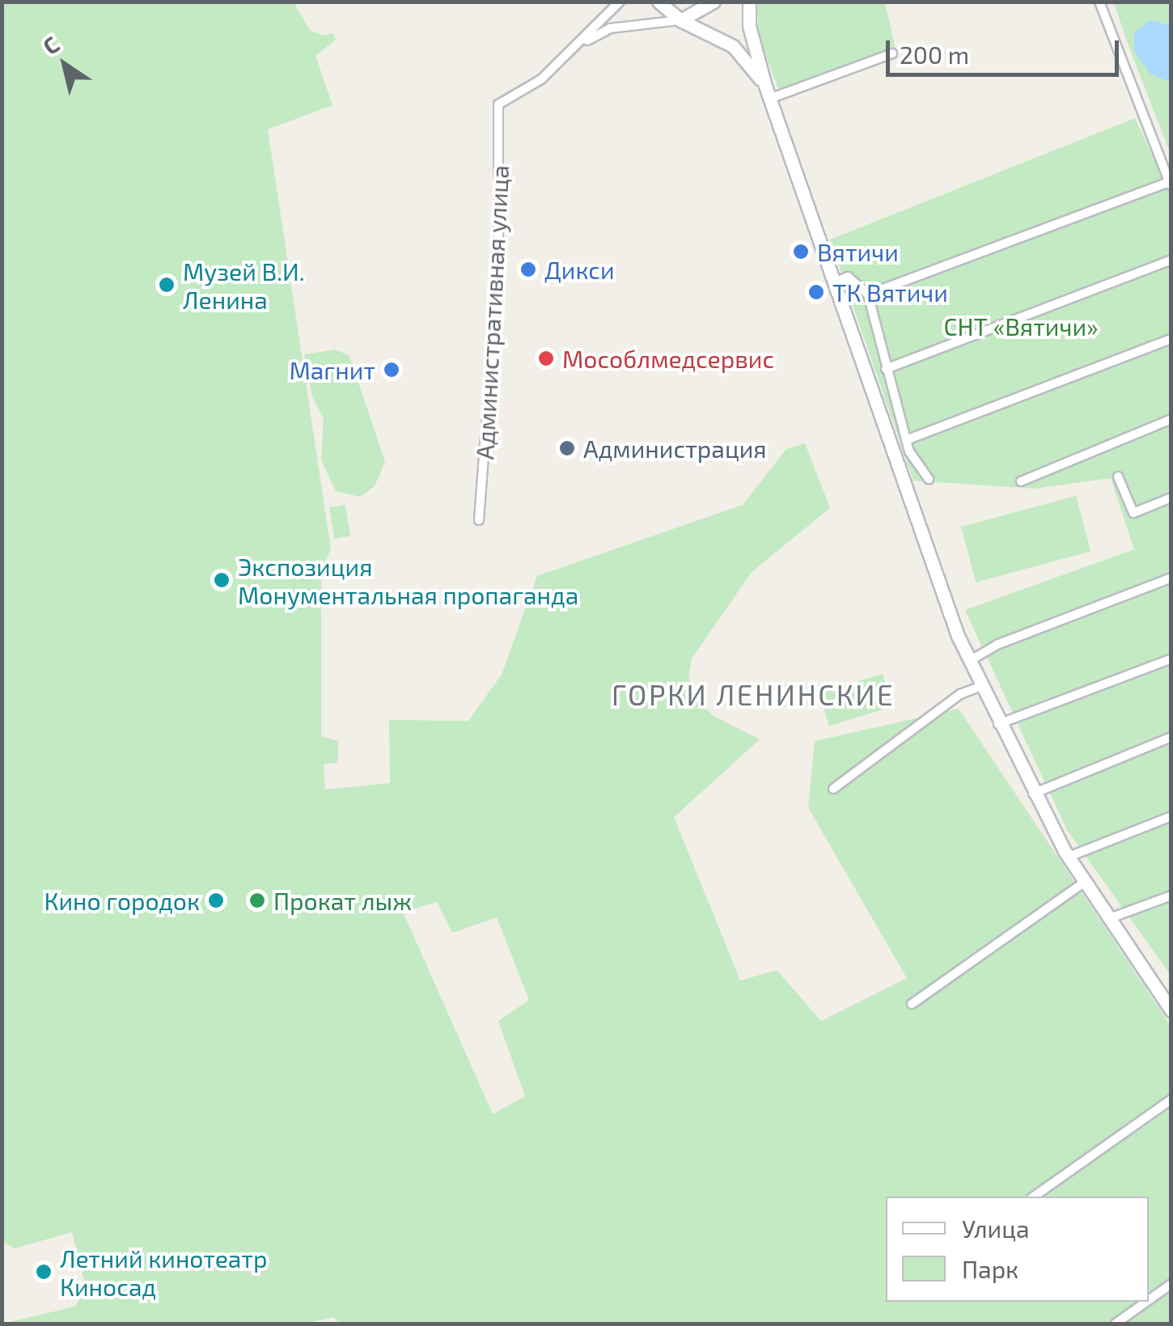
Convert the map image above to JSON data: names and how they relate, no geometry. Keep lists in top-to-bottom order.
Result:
{
  "streets": {
    "street": ["Административная улица"]
  },
  "districts": ["ГОРКИ ЛЕНИНСКИЕ"],
  "parks": ["СНТ «Вятичи»"],
  "places": [
    "Вятичи",
    "Дикси",
    "Музей В.И. Ленина",
    "ТК Вятичи",
    "Мособлмедсервис",
    "Магнит",
    "Администрация",
    "Экспозиция Монументальная пропаганда",
    "Кино городок",
    "Прокат лыж",
    "Летний кинотеатр Киносад"
  ],
  "legend": ["Улица", "Парк"],
  "scale_bar": "200 m",
  "north": "top left"
}
